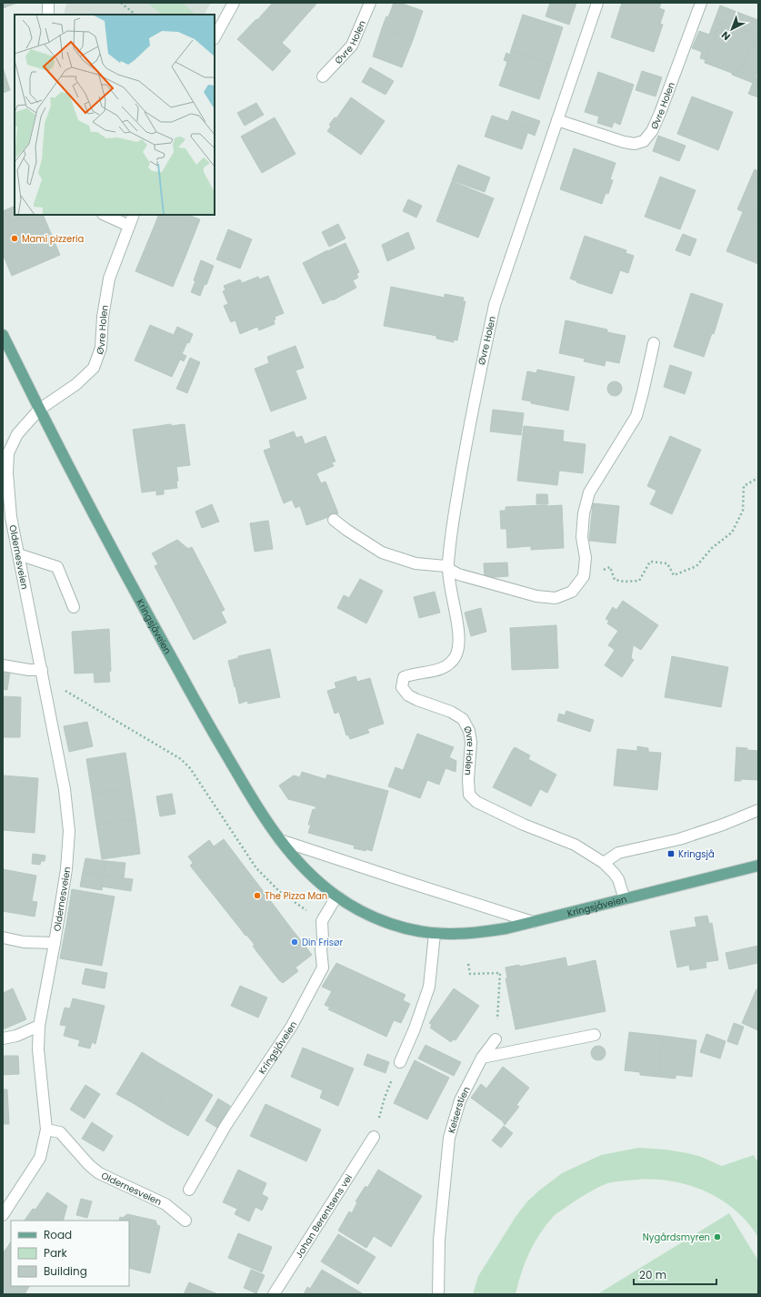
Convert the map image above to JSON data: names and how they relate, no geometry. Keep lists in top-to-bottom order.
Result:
{
  "streets": {
    "main road": ["Kringsjåveien"],
    "street": [
      "Øvre Holen",
      "Oldernesveien",
      "Keiserstien",
      "Johan Berentsens vei"
    ]
  },
  "crossings": [
    ["Øvre Holen", "Oldernesveien"],
    ["Øvre Holen", "Kringsjåveien"],
    ["Oldernesveien", "Kringsjåveien"]
  ],
  "places": {
    "other": [
      "Mami pizzeria",
      "The Pizza Man",
      "Din Frisør",
      "Nygårdsmyren"
    ],
    "transit": ["Kringsjå"]
  },
  "legend": ["Road", "Park", "Building"],
  "scale_bar": "20 m",
  "north": "bottom left"
}
